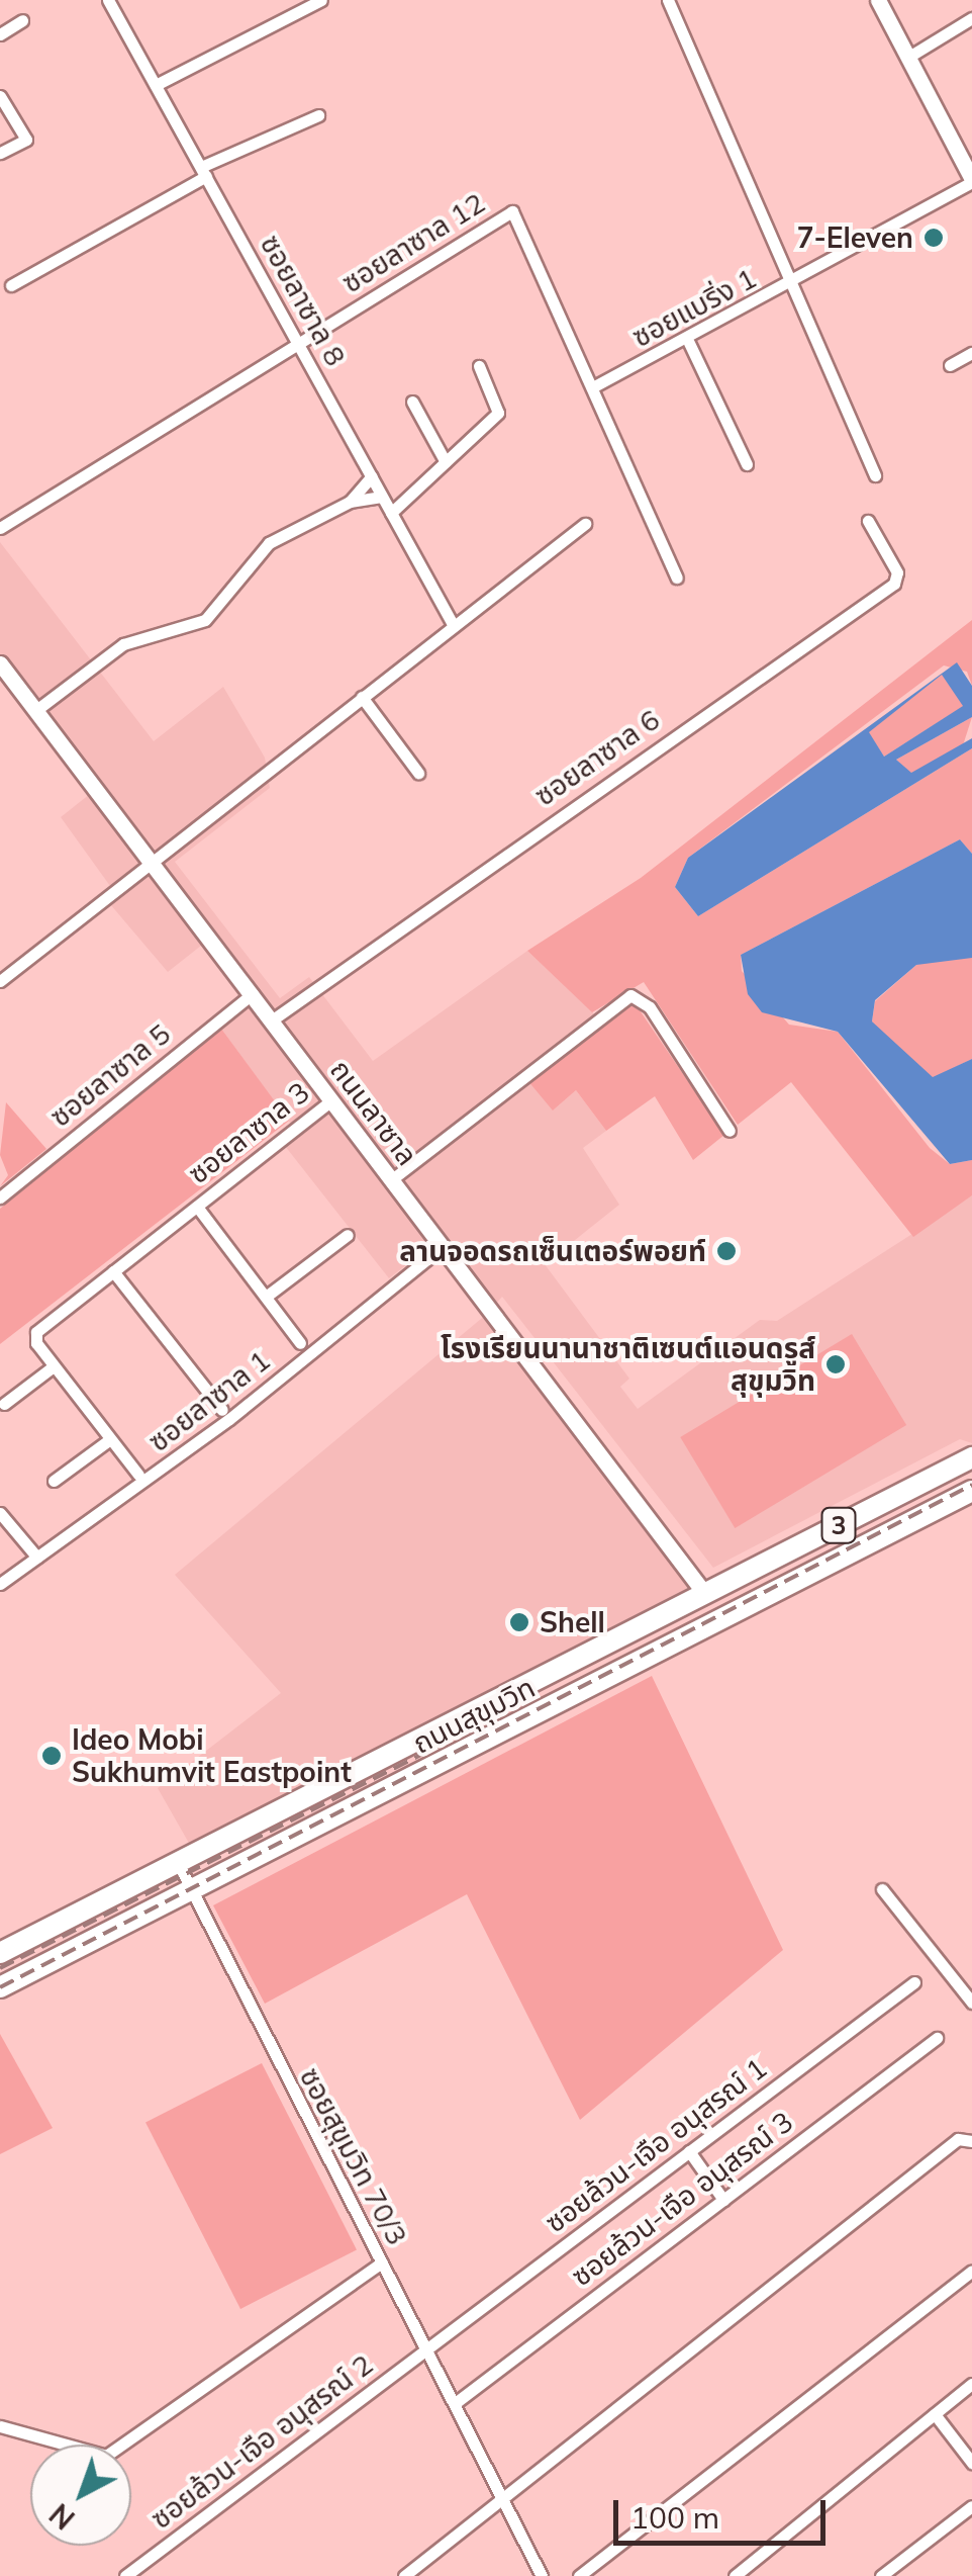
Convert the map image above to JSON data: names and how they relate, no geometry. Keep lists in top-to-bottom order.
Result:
{
  "streets": {
    "highway": ["3", "ถนนสุขุมวิท"],
    "street": [
      "ซอยลาซาล 12",
      "ซอยลาซาล 8",
      "ซอยแบริ่ง 1",
      "ซอยลาซาล 6",
      "ซอยลาซาล 5",
      "ถนนลาซาล",
      "ซอยลาซาล 3",
      "ซอยลาซาล 1",
      "ซอยล้วน-เจือ อนุสรณ์ 1",
      "ซอยสุขุมวิท 70/3",
      "ซอยล้วน-เจือ อนุสรณ์ 3",
      "ซอยล้วน-เจือ อนุสรณ์ 2"
    ]
  },
  "crossings": [
    ["ซอยลาซาล 12", "ซอยลาซาล 8"],
    ["ซอยลาซาล 12", "ซอยแบริ่ง 1"],
    ["ซอยลาซาล 6", "ถนนลาซาล"],
    ["ซอยลาซาล 5", "ถนนลาซาล"],
    ["ถนนลาซาล", "ซอยลาซาล 3"],
    ["ถนนลาซาล", "ซอยลาซาล 1"],
    ["ถนนลาซาล", "ถนนสุขุมวิท"],
    ["ถนนสุขุมวิท", "ซอยสุขุมวิท 70/3"],
    ["ซอยล้วน-เจือ อนุสรณ์ 1", "ซอยสุขุมวิท 70/3"],
    ["ซอยล้วน-เจือ อนุสรณ์ 1", "ซอยล้วน-เจือ อนุสรณ์ 2"],
    ["ซอยสุขุมวิท 70/3", "ซอยล้วน-เจือ อนุสรณ์ 3"],
    ["ซอยสุขุมวิท 70/3", "ซอยล้วน-เจือ อนุสรณ์ 2"]
  ],
  "places": [
    "7-Eleven",
    "ลานจอดรถเซ็นเตอร์พอยท์",
    "โรงเรียนนานาชาติเซนต์แอนดรูส์ สุขุมวิท",
    "Shell",
    "Ideo Mobi Sukhumvit Eastpoint"
  ],
  "scale_bar": "100 m",
  "north": "bottom left"
}
